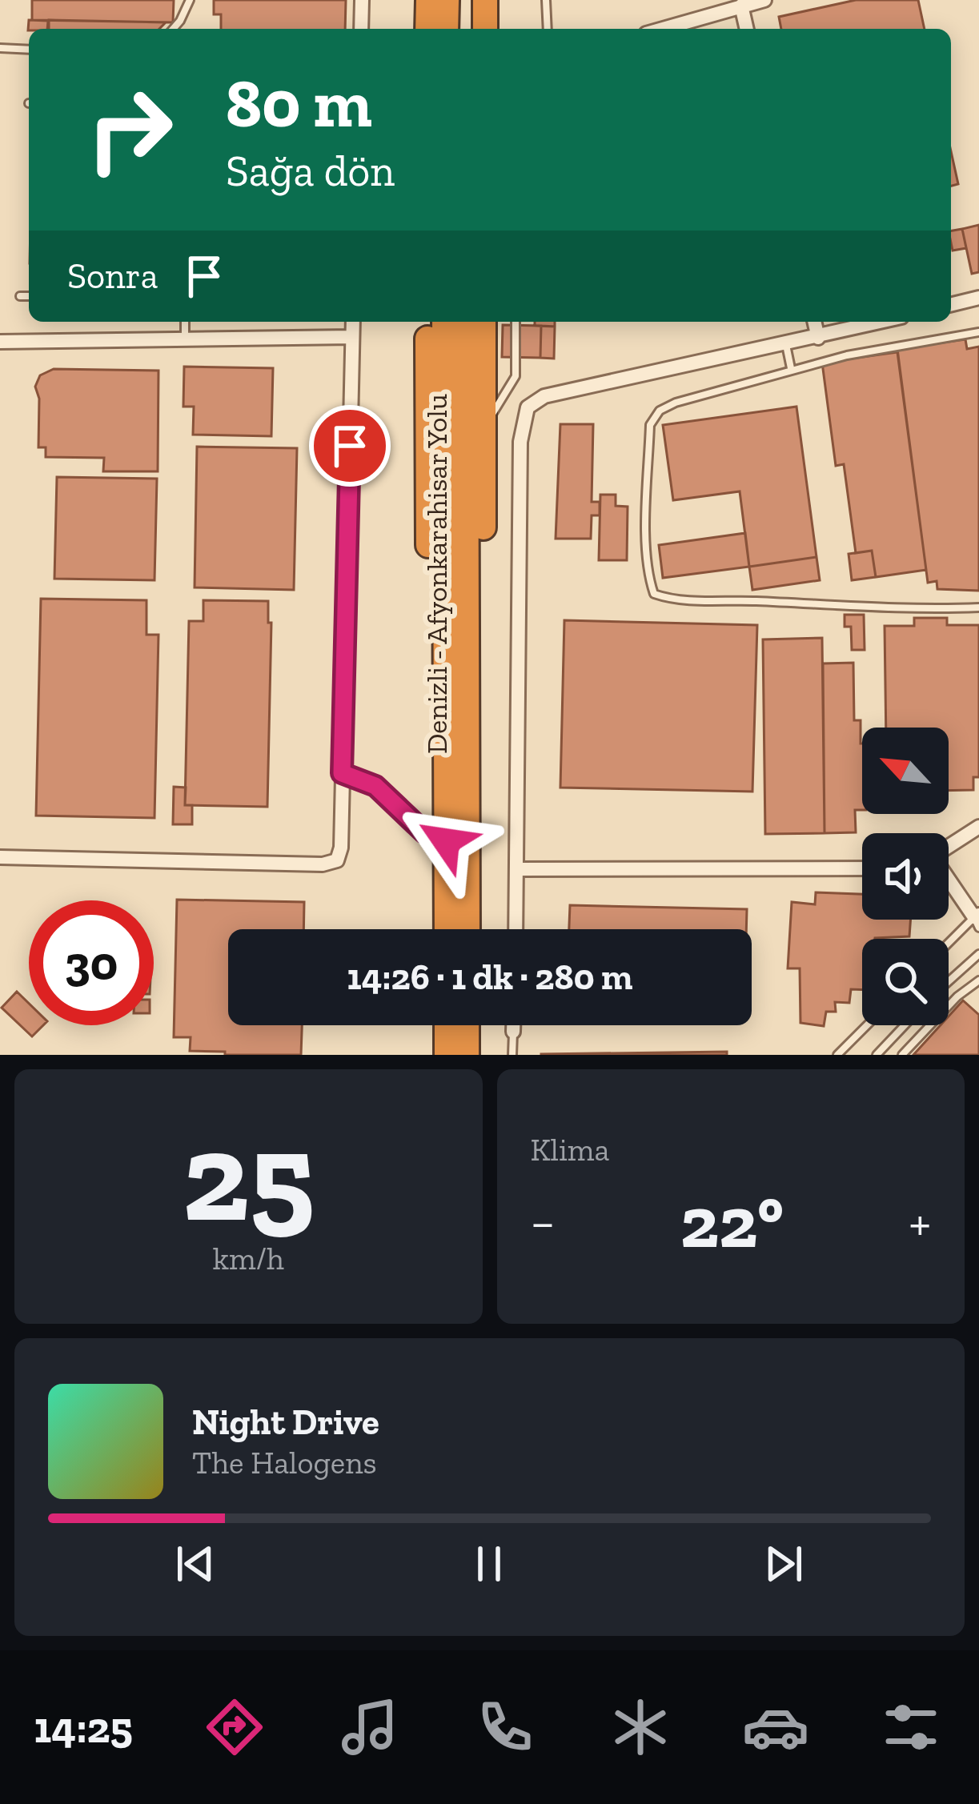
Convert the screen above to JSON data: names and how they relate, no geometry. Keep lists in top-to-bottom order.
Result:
{
  "streets": {
    "highway": ["Denizli - Afyonkarahisar Yolu"]
  },
  "north": "top left",
  "page": {
    "turn": ["80 m", "Sağa dön"],
    "then": "Sonra",
    "limit": "30",
    "trip": "14:26 · 1 dk · 280 m",
    "tile": [
      ["25", "km/h"],
      "Klima"
    ],
    "heat": ["−", "22°", "+"],
    "song": ["Night Drive", "The Halogens"],
    "tabs": "14:25"
  }
}
